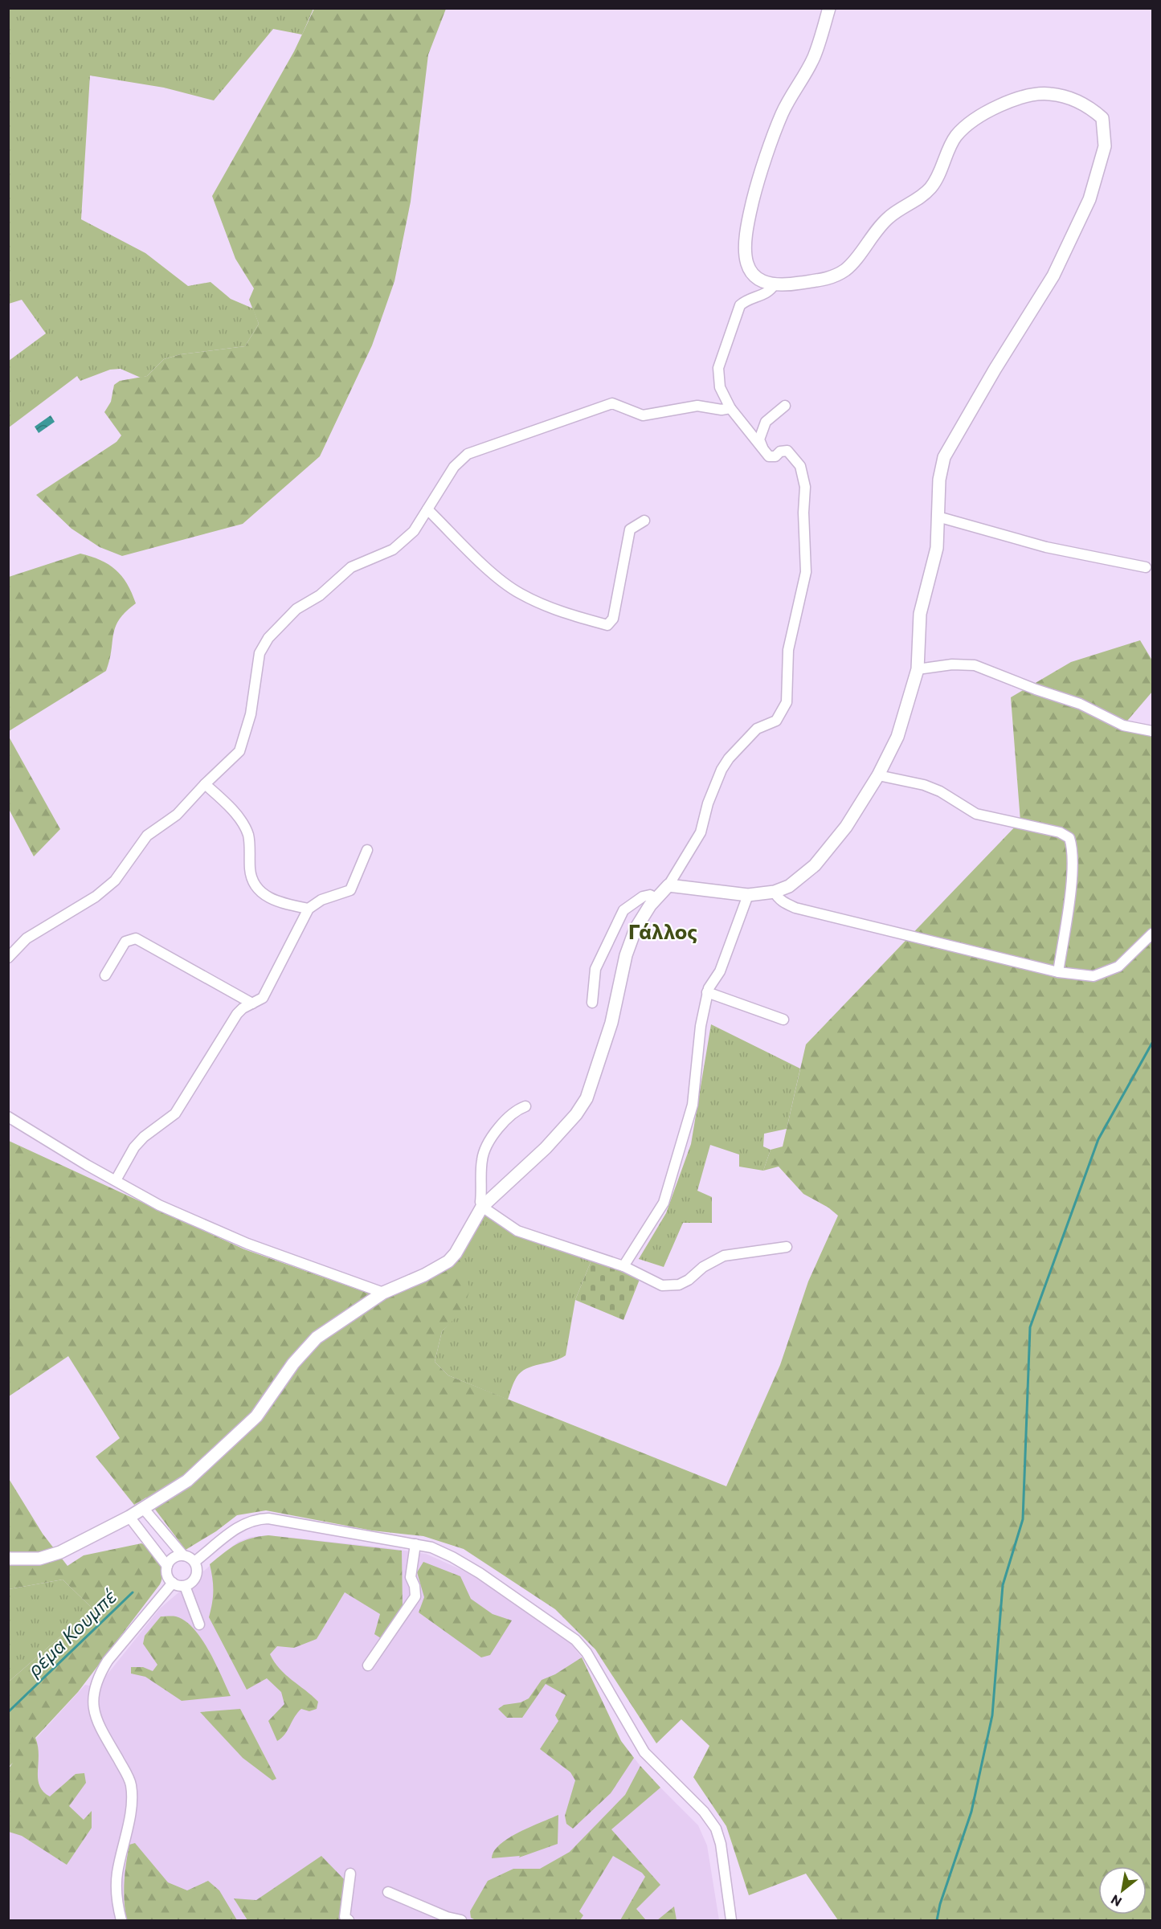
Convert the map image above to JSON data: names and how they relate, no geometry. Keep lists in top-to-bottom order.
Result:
{
  "districts": ["Γάλλος"],
  "water": ["ρέμα Κουμπέ"],
  "north": "bottom left"
}
